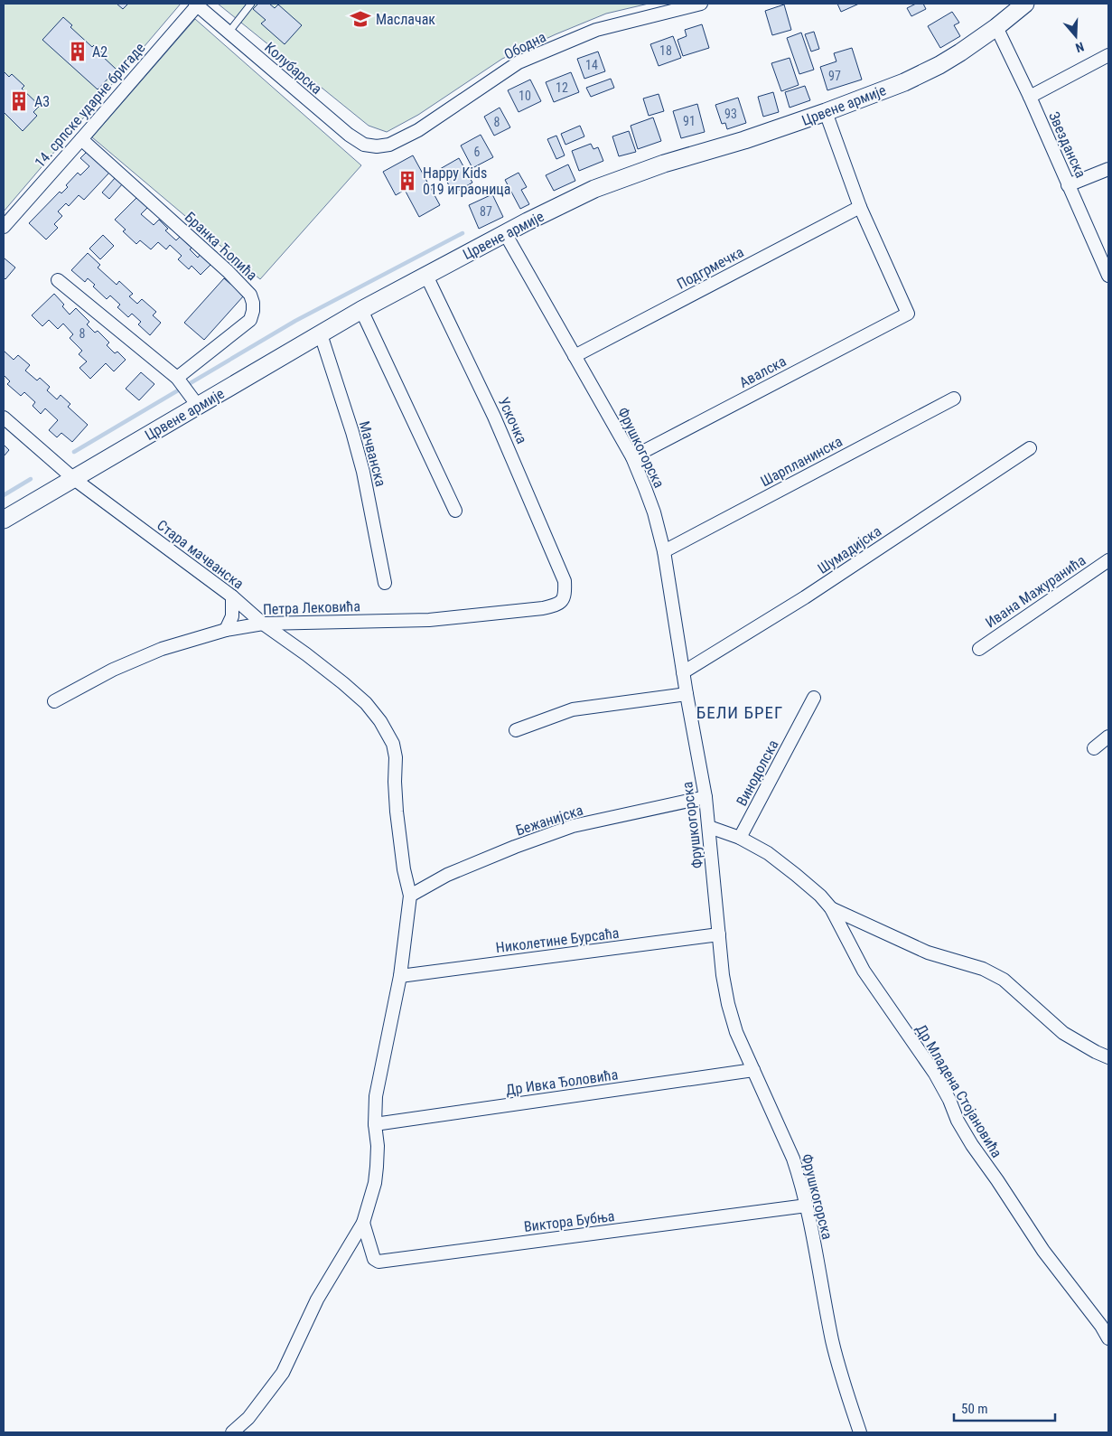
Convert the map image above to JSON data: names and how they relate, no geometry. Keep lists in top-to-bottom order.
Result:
{
  "streets": {
    "main road": ["Црвене армије"],
    "street": [
      "Ободна",
      "Колубарска",
      "14. српске ударне бригаде",
      "Звезданска",
      "Бранка Ћопића",
      "Подгрмечка",
      "Авалска",
      "Ускочка",
      "Фрушкогорска",
      "Мачванска",
      "Шарпланинска",
      "Шумадијска",
      "Стара мачванска",
      "Ивана Мажуранића",
      "Петра Лековића",
      "Винодолска",
      "Бежанијска",
      "Николетине Бурсаћа",
      "Др Ивка Ђоловића",
      "Др Младена Стојановића",
      "Виктора Бубња"
    ]
  },
  "crossings": [
    ["Ободна", "Колубарска"],
    ["Колубарска", "14. српске ударне бригаде"],
    ["14. српске ударне бригаде", "Бранка Ћопића"],
    ["Црвене армије", "Звезданска"],
    ["Црвене армије", "Ускочка"],
    ["Црвене армије", "Фрушкогорска"],
    ["Црвене армије", "Мачванска"],
    ["Црвене армије", "Стара мачванска"],
    ["Подгрмечка", "Авалска"],
    ["Подгрмечка", "Фрушкогорска"],
    ["Авалска", "Фрушкогорска"],
    ["Ускочка", "Петра Лековића"],
    ["Фрушкогорска", "Шарпланинска"],
    ["Фрушкогорска", "Шумадијска"],
    ["Фрушкогорска", "Бежанијска"],
    ["Фрушкогорска", "Николетине Бурсаћа"],
    ["Фрушкогорска", "Др Ивка Ђоловића"],
    ["Фрушкогорска", "Др Младена Стојановића"],
    ["Фрушкогорска", "Виктора Бубња"],
    ["Стара мачванска", "Петра Лековића"],
    ["Стара мачванска", "Бежанијска"],
    ["Винодолска", "Др Младена Стојановића"]
  ],
  "districts": ["БЕЛИ БРЕГ"],
  "places": {
    "school or university": ["Маслачак"],
    "building": ["A2", "A3", "Happy Kids 019 играоница"]
  },
  "house_numbers": [
    "18",
    "14",
    "97",
    "12",
    "10",
    "93",
    "91",
    "8",
    "6",
    "87",
    "8"
  ],
  "scale_bar": "50 m",
  "north": "bottom"
}
